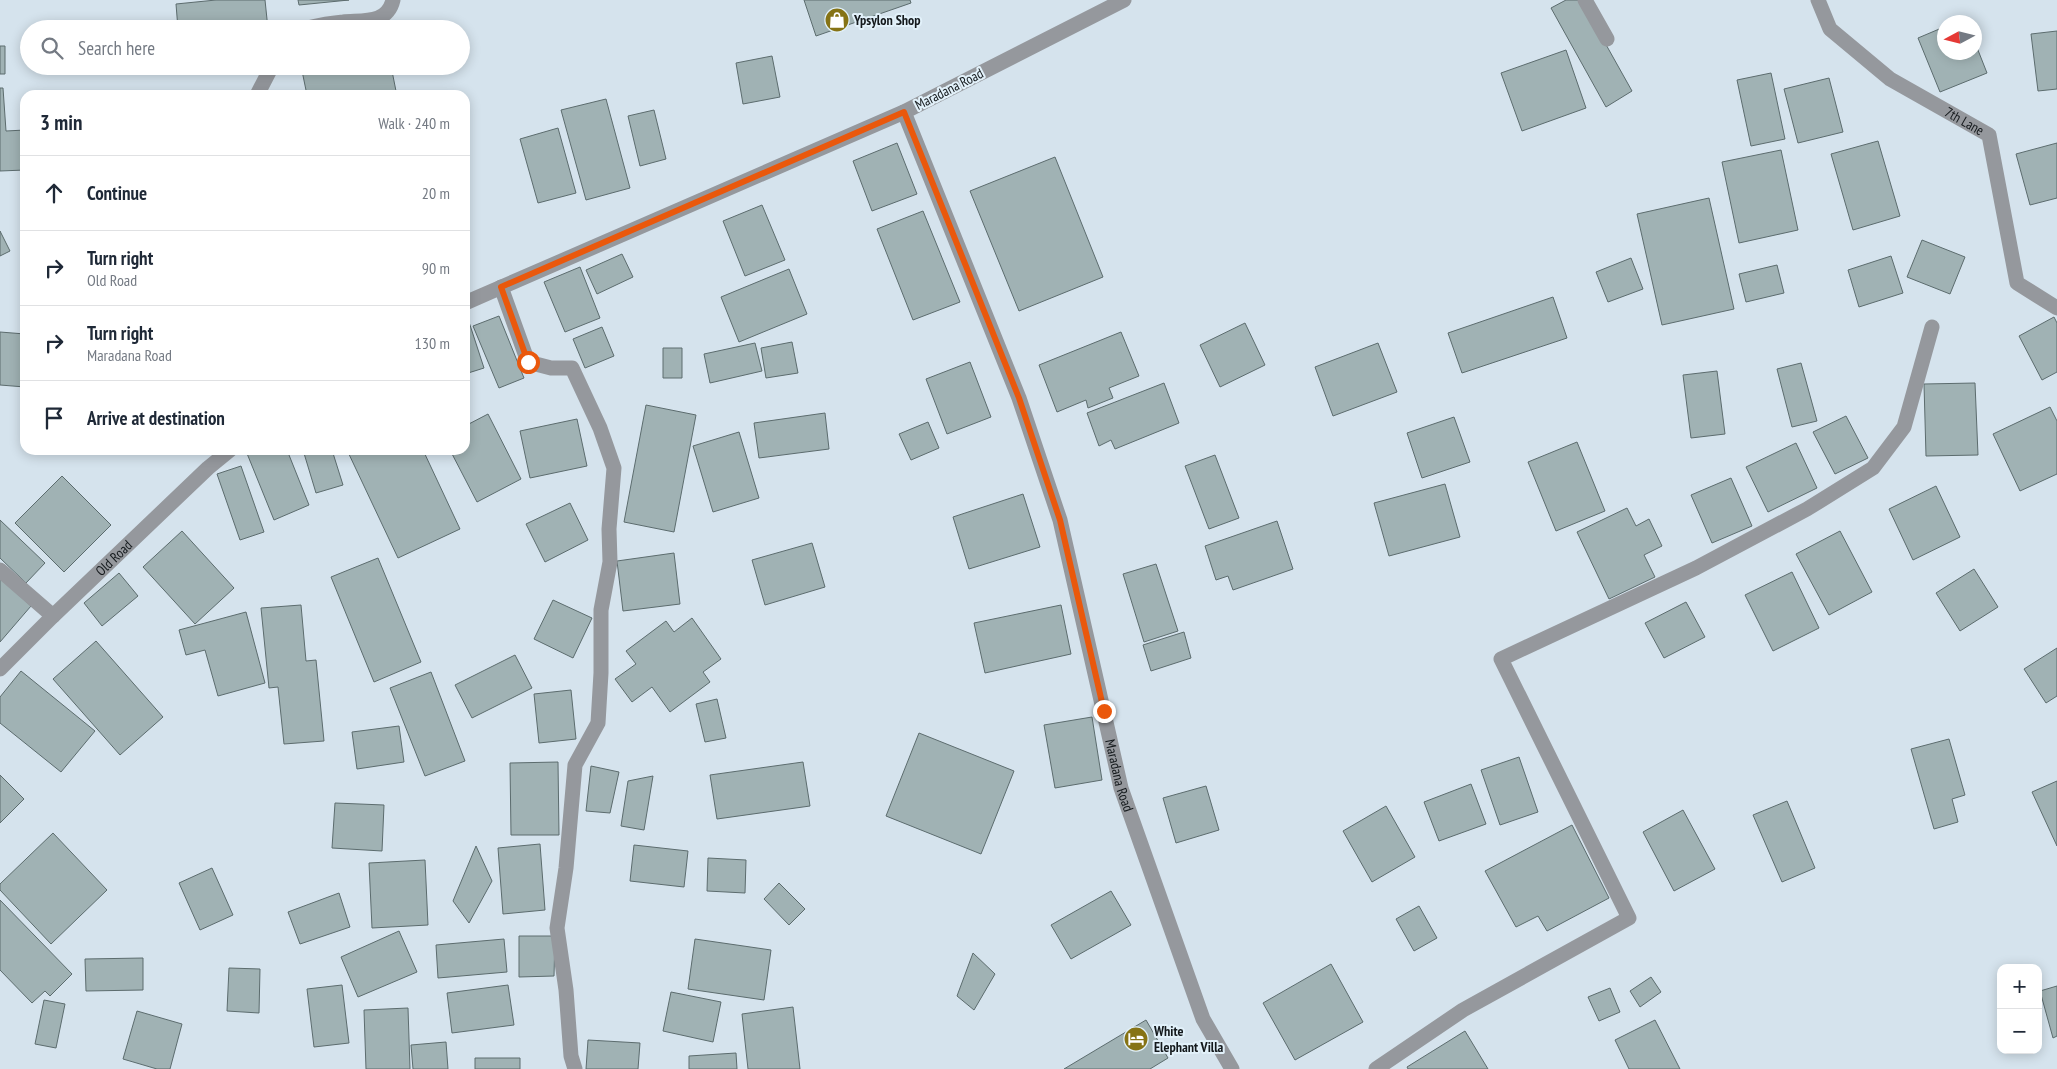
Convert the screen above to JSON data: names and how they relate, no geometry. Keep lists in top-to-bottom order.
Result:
{
  "streets": {
    "street": ["Maradana Road", "7th Lane", "Old Road"]
  },
  "places": {
    "shop": ["Ypsylon Shop"],
    "hotel": ["White Elephant Villa"]
  },
  "north": "left",
  "page": {
    "search": "Search here",
    "heading": ["3 min", "Walk · 240 m"],
    "list": [
      ["Continue", "20 m"],
      ["Turn right", "Old Road", "90 m"],
      ["Turn right", "Maradana Road", "130 m"],
      "Arrive at destination"
    ],
    "map_buttons": ["+", "−"]
  }
}
